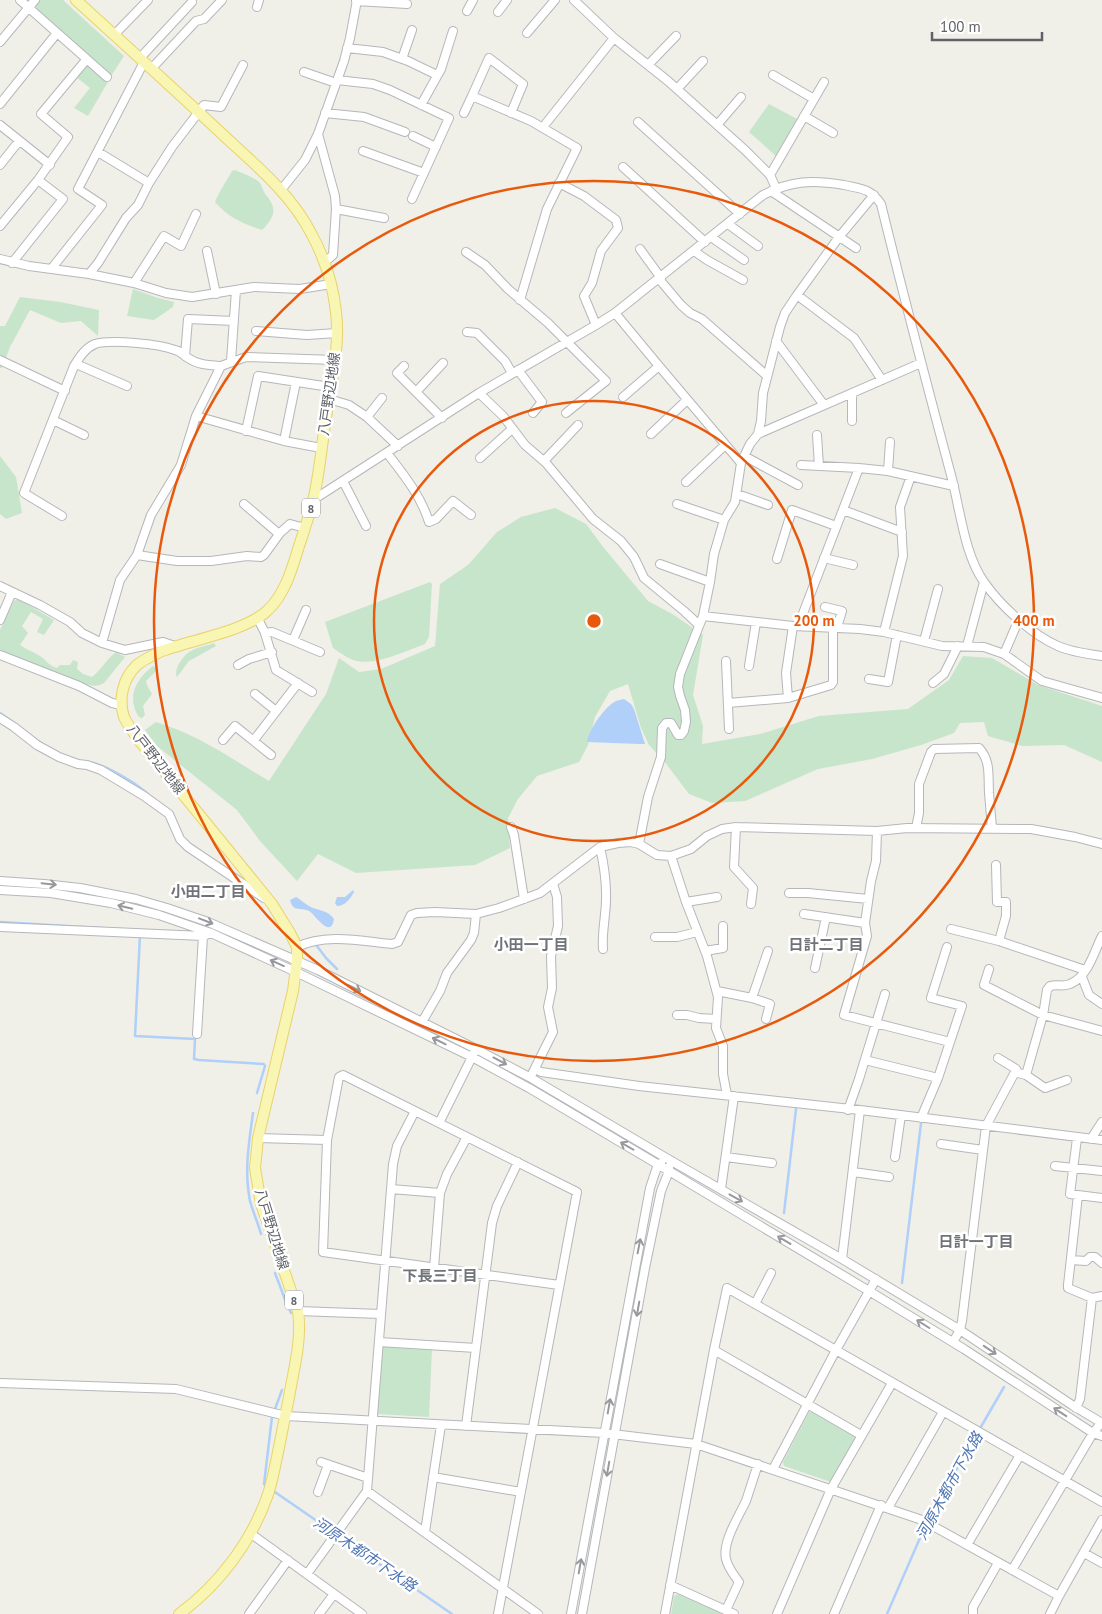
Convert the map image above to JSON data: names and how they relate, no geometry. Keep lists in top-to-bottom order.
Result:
{
  "streets": {
    "main road": ["八戸野辺地線", "8"]
  },
  "districts": [
    "小田二丁目",
    "小田一丁目",
    "日計二丁目",
    "日計一丁目",
    "下長三丁目"
  ],
  "water": ["河原木都市下水路"],
  "scale_bar": "100 m",
  "rings": ["200 m", "400 m"]
}
